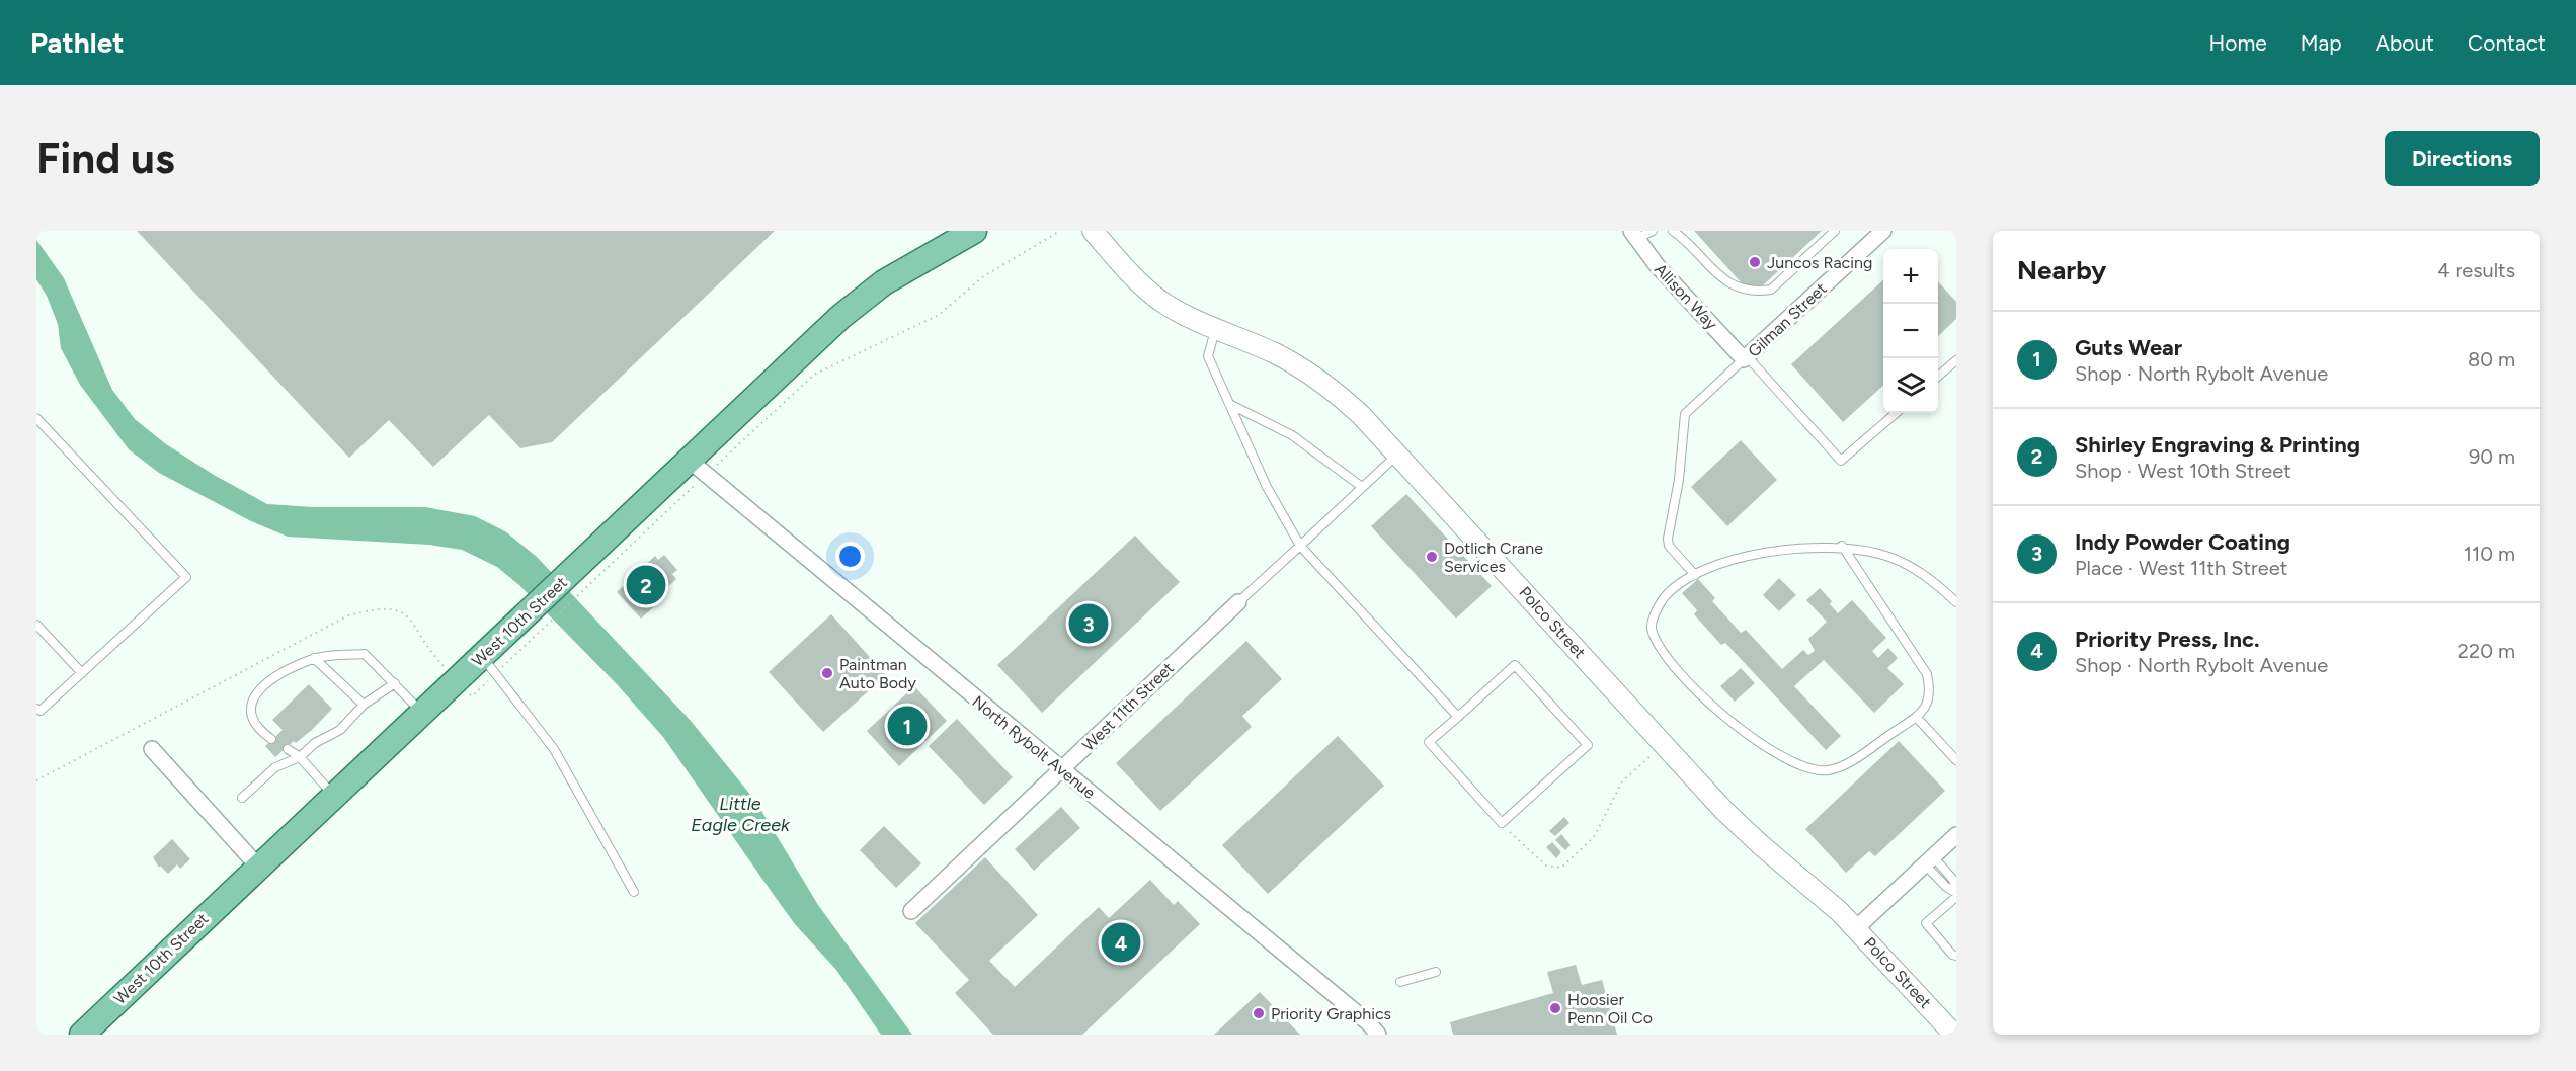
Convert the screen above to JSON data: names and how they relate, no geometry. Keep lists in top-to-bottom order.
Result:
{
  "streets": {
    "main road": ["West 10th Street"],
    "street": [
      "Allison Way",
      "Gilman Street",
      "Polco Street",
      "West 11th Street",
      "North Rybolt Avenue"
    ]
  },
  "crossings": [
    ["Allison Way", "Gilman Street"],
    ["West 10th Street", "North Rybolt Avenue"],
    ["West 11th Street", "North Rybolt Avenue"]
  ],
  "water": ["Little Eagle Creek"],
  "places": [
    "Juncos Racing",
    "Dotlich Crane Services",
    "Paintman Auto Body",
    "Hoosier Penn Oil Co",
    "Priority Graphics"
  ],
  "page": {
    "header": "Pathlet",
    "nav": [
      "Home",
      "Map",
      "About",
      "Contact"
    ],
    "buttons": "Directions",
    "title": "Find us",
    "heading": ["Nearby", "4 results"],
    "map_buttons": ["+", "−"],
    "list": [
      {
        "mark": "1",
        "name": "Guts Wear",
        "note": "Shop · North Rybolt Avenue",
        "value": "80 m"
      },
      {
        "mark": "2",
        "name": "Shirley Engraving & Printing",
        "note": "Shop · West 10th Street",
        "value": "90 m"
      },
      {
        "mark": "3",
        "name": "Indy Powder Coating",
        "note": "Place · West 11th Street",
        "value": "110 m"
      },
      {
        "mark": "4",
        "name": "Priority Press, Inc.",
        "note": "Shop · North Rybolt Avenue",
        "value": "220 m"
      }
    ],
    "pins": [
      "2",
      "3",
      "1",
      "4"
    ]
  }
}
